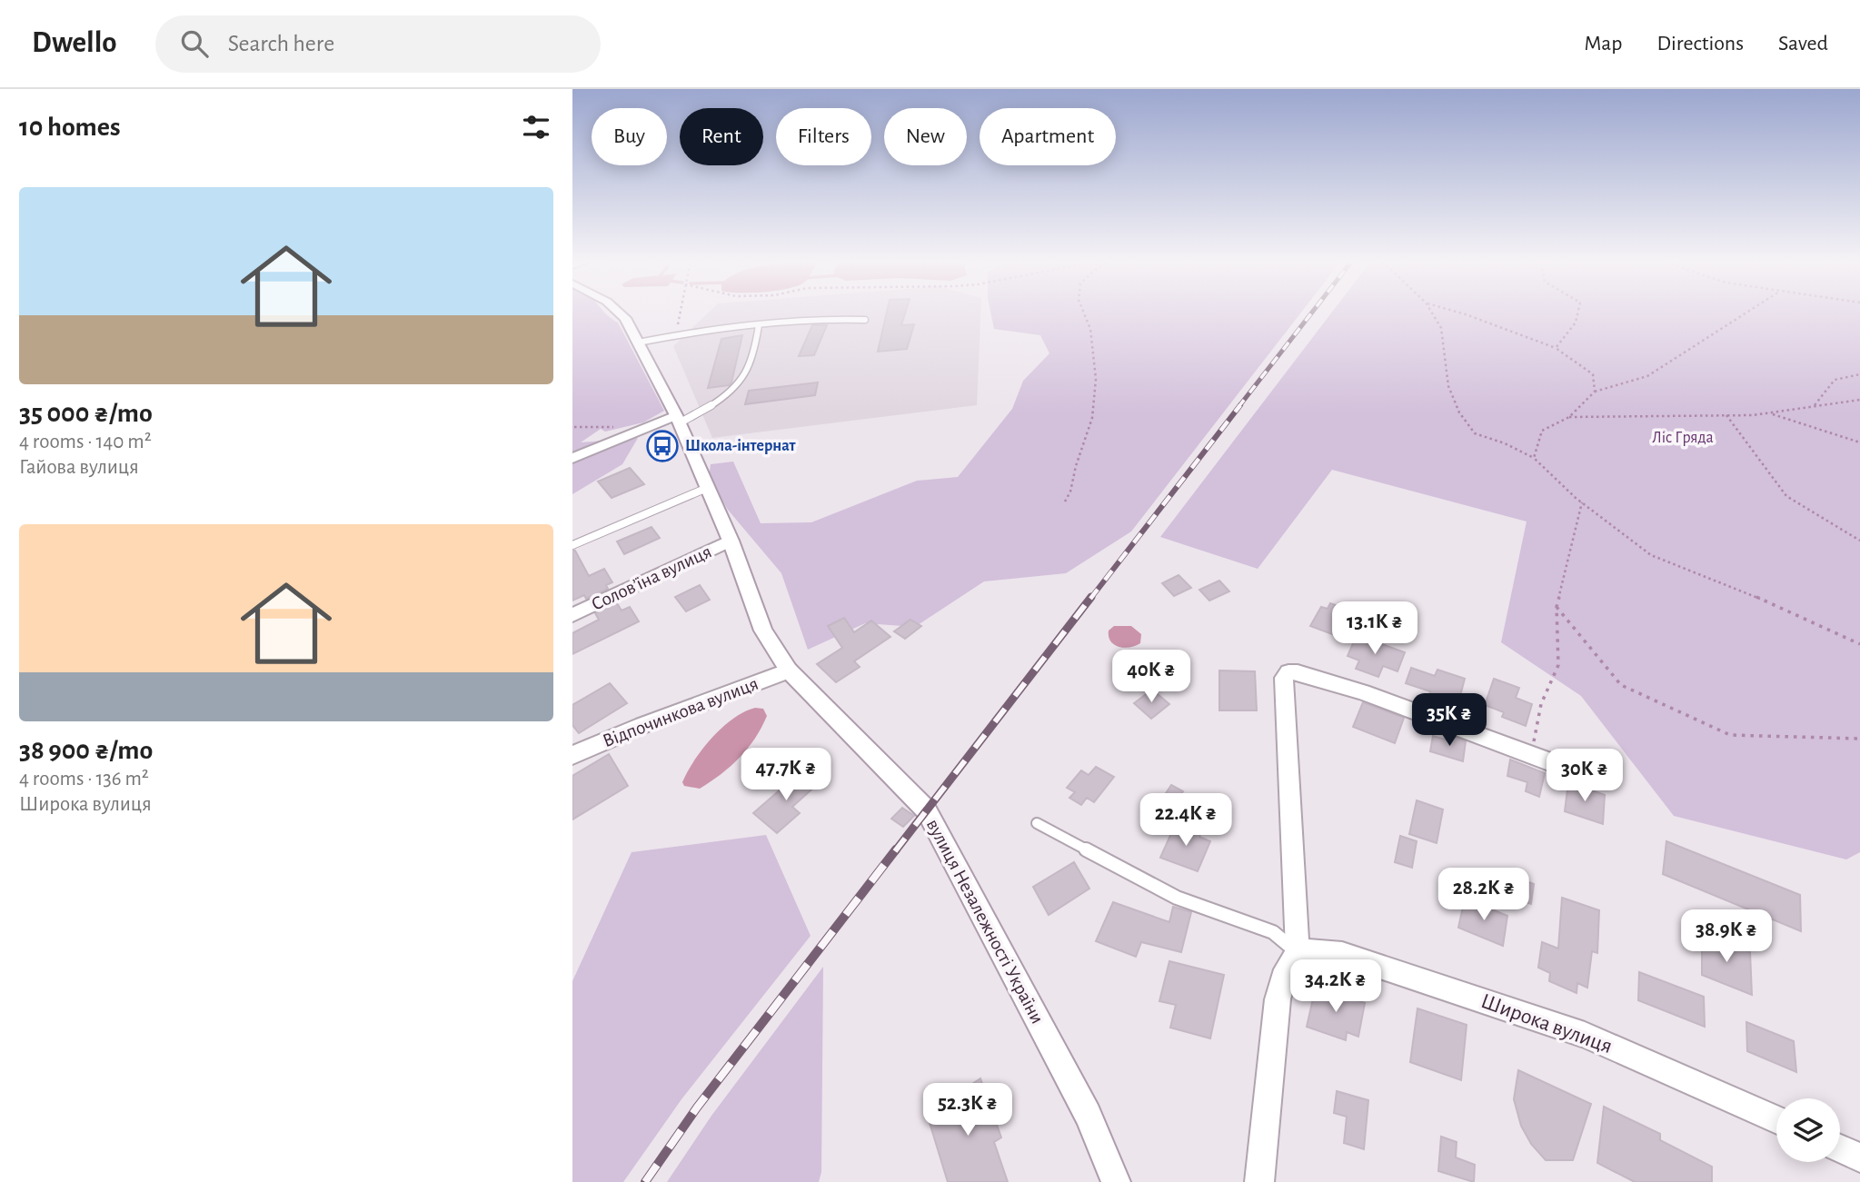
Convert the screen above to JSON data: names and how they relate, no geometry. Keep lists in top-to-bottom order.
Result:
{
  "streets": {
    "main road": [
      "Соловʼїна вулиця",
      "Відпочинкова вулиця",
      "вулиця Незалежності України",
      "Широка вулиця"
    ]
  },
  "crossings": [
    ["Соловʼїна вулиця", "вулиця Незалежності України"],
    ["Відпочинкова вулиця", "вулиця Незалежності України"]
  ],
  "parks": ["Ліс Гряда"],
  "places": {
    "bus stop": ["Школа-інтернат"]
  },
  "page": {
    "header": "Dwello",
    "search": "Search here",
    "nav": ["Map", "Directions", "Saved"],
    "heading": "10 homes",
    "chip": [
      "Buy",
      "Rent",
      "Filters",
      "New",
      "Apartment"
    ],
    "list": [
      {
        "name": "35 000 ₴/mo",
        "note": "4 rooms · 140 m² · Гайова вулиця"
      },
      {
        "name": "38 900 ₴/mo",
        "note": "4 rooms · 136 m² · Широка вулиця"
      }
    ],
    "price": [
      "13.1K ₴",
      "40K ₴",
      "35K ₴",
      "47.7K ₴",
      "30K ₴",
      "22.4K ₴",
      "28.2K ₴",
      "38.9K ₴",
      "34.2K ₴",
      "52.3K ₴"
    ]
  }
}
